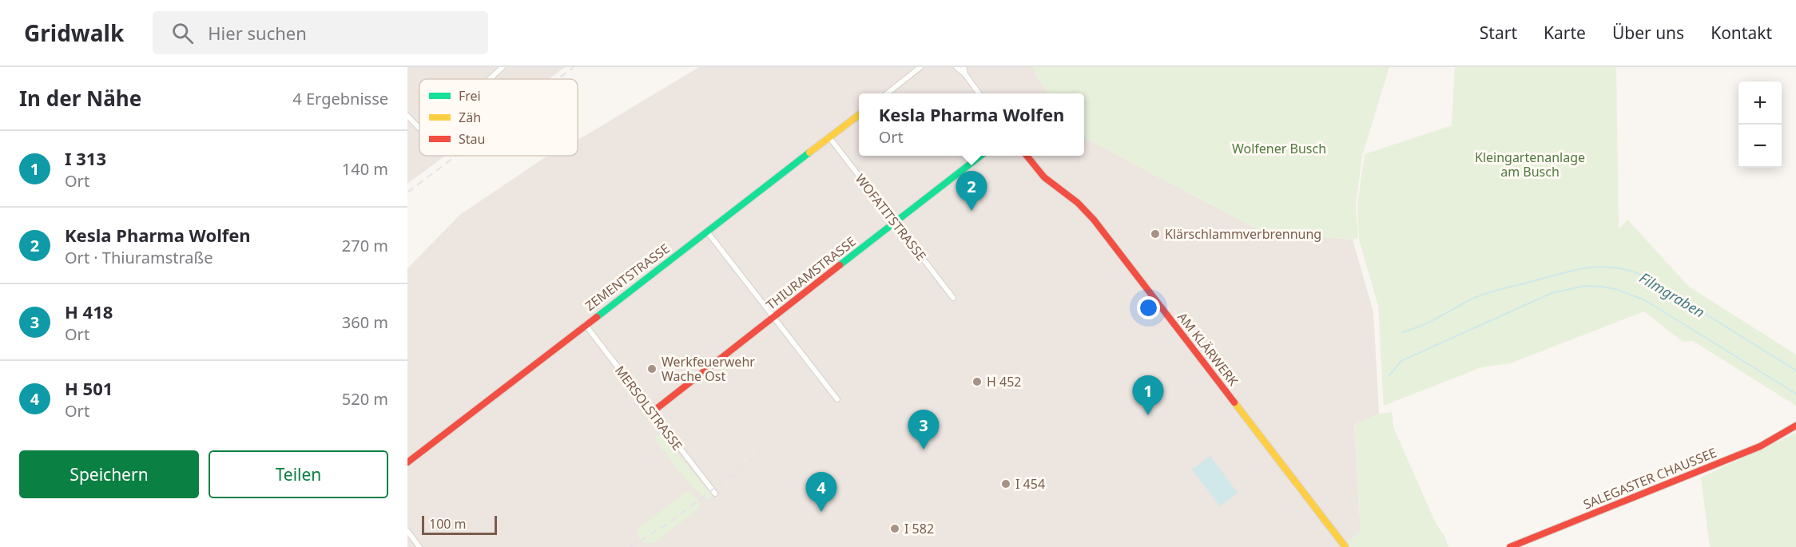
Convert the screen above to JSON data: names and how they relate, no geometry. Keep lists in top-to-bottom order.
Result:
{
  "streets": {
    "street": [
      "WOFATITSTRASSE",
      "THIURAMSTRASSE",
      "ZEMENTSTRASSE",
      "AM KLÄRWERK",
      "MERSOLSTRASSE",
      "SALEGASTER CHAUSSEE"
    ]
  },
  "crossings": [
    ["WOFATITSTRASSE", "THIURAMSTRASSE"],
    ["WOFATITSTRASSE", "ZEMENTSTRASSE"],
    ["THIURAMSTRASSE", "MERSOLSTRASSE"],
    ["ZEMENTSTRASSE", "MERSOLSTRASSE"]
  ],
  "water": ["Filmgraben"],
  "parks": ["Wolfener Busch", "Kleingartenanlage am Busch"],
  "places": [
    "Klärschlammverbrennung",
    "Werkfeuerwehr Wache Ost",
    "H 452",
    "I 454",
    "I 582"
  ],
  "legend": ["Frei", "Zäh", "Stau"],
  "scale_bar": "100 m",
  "page": {
    "header": "Gridwalk",
    "search": "Hier suchen",
    "nav": [
      "Start",
      "Karte",
      "Über uns",
      "Kontakt"
    ],
    "heading": ["In der Nähe", "4 Ergebnisse"],
    "map_buttons": ["+", "−"],
    "popup": ["Kesla Pharma Wolfen", "Ort"],
    "list": [
      {
        "mark": "1",
        "name": "I 313",
        "note": "Ort",
        "value": "140 m"
      },
      {
        "mark": "2",
        "name": "Kesla Pharma Wolfen",
        "note": "Ort · Thiuramstraße",
        "value": "270 m"
      },
      {
        "mark": "3",
        "name": "H 418",
        "note": "Ort",
        "value": "360 m"
      },
      {
        "mark": "4",
        "name": "H 501",
        "note": "Ort",
        "value": "520 m"
      }
    ],
    "pins": [
      "2",
      "1",
      "3",
      "4"
    ],
    "buttons": ["Speichern", "Teilen"],
    "scale": "100 m"
  }
}
